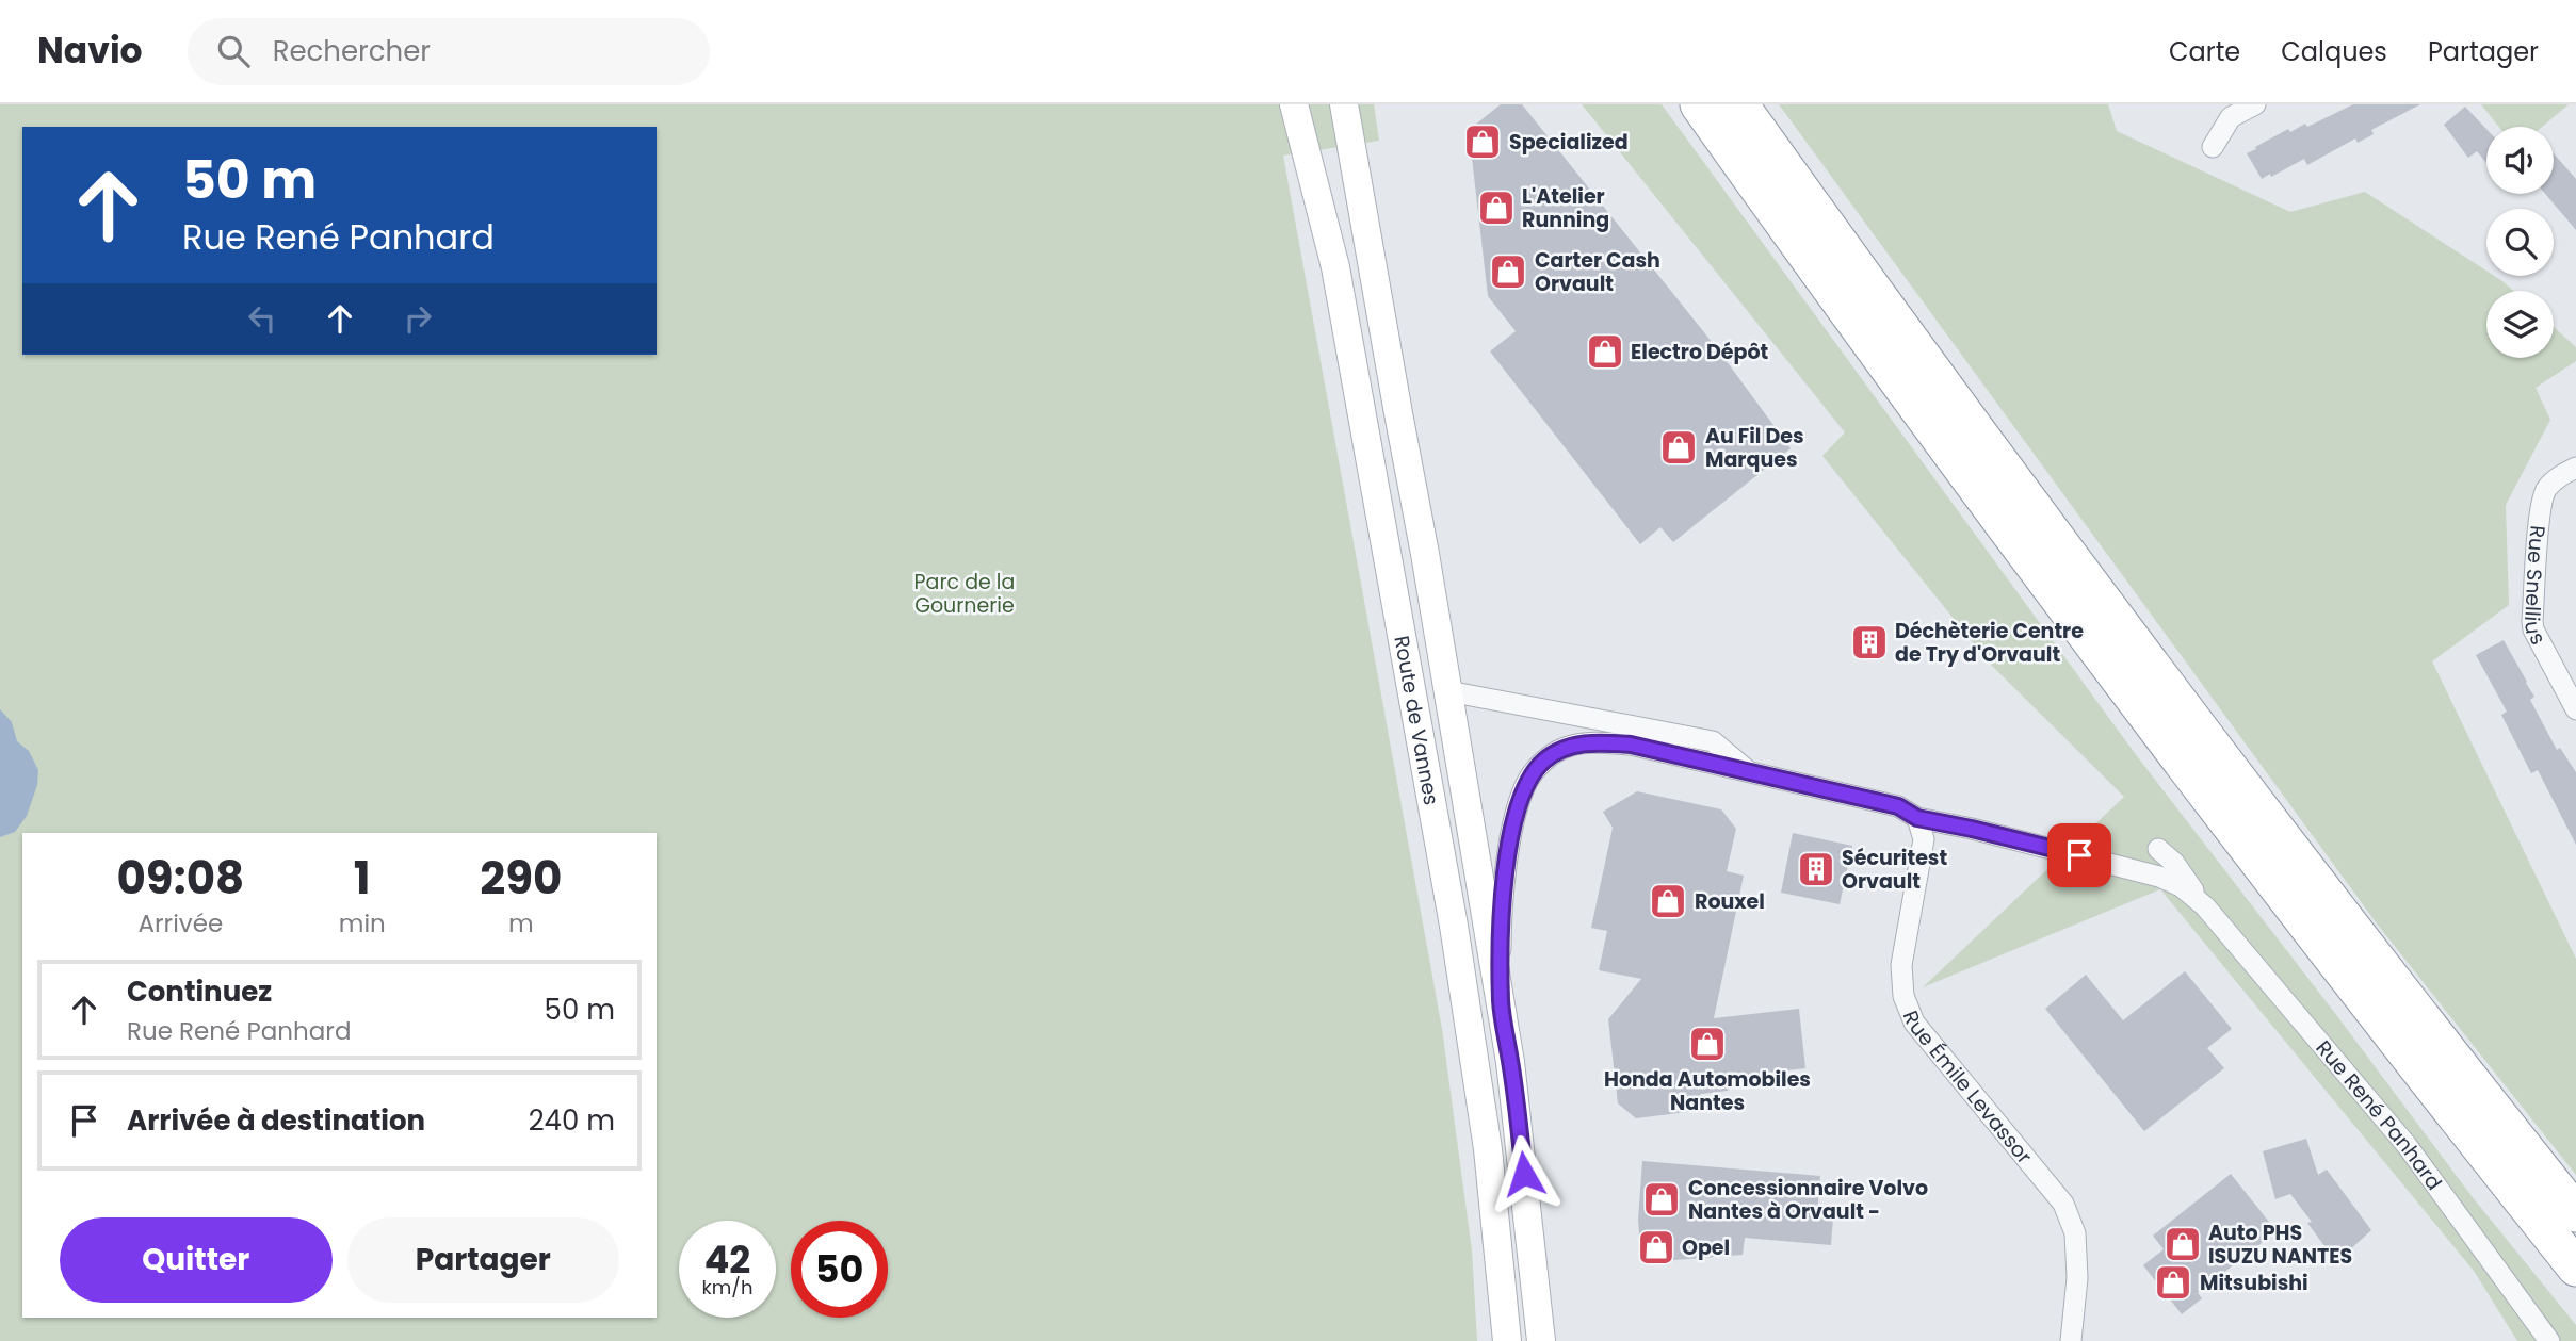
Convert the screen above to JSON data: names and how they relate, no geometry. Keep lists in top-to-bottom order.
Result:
{
  "streets": {
    "main road": ["Route de Vannes"],
    "street": ["Rue Snellius", "Rue Émile Levassor", "Rue René Panhard"]
  },
  "crossings": [
    ["Route de Vannes", "Rue René Panhard"],
    ["Rue Émile Levassor", "Rue René Panhard"]
  ],
  "parks": ["Parc de la Gournerie"],
  "places": {
    "shop": [
      "Specialized",
      "L'Atelier Running",
      "Carter Cash Orvault",
      "Electro Dépôt",
      "Au Fil Des Marques",
      "Rouxel",
      "Honda Automobiles Nantes",
      "Concessionnaire Volvo Nantes à Orvault -",
      "Auto PHS ISUZU NANTES",
      "Opel",
      "Mitsubishi"
    ],
    "building": ["Déchèterie Centre de Try d'Orvault", "Sécuritest Orvault"]
  },
  "page": {
    "header": "Navio",
    "search": "Rechercher",
    "nav": ["Carte", "Calques", "Partager"],
    "turn": ["50 m", "Rue René Panhard"],
    "eta": [
      "09:08",
      "Arrivée",
      "1",
      "min",
      "290",
      "m"
    ],
    "list": [
      {
        "name": "Continuez",
        "note": "Rue René Panhard",
        "value": "50 m"
      },
      {
        "name": "Arrivée à destination",
        "value": "240 m"
      }
    ],
    "buttons": ["Quitter", "Partager"],
    "speed": "42 km/h",
    "limit": "50"
  }
}
